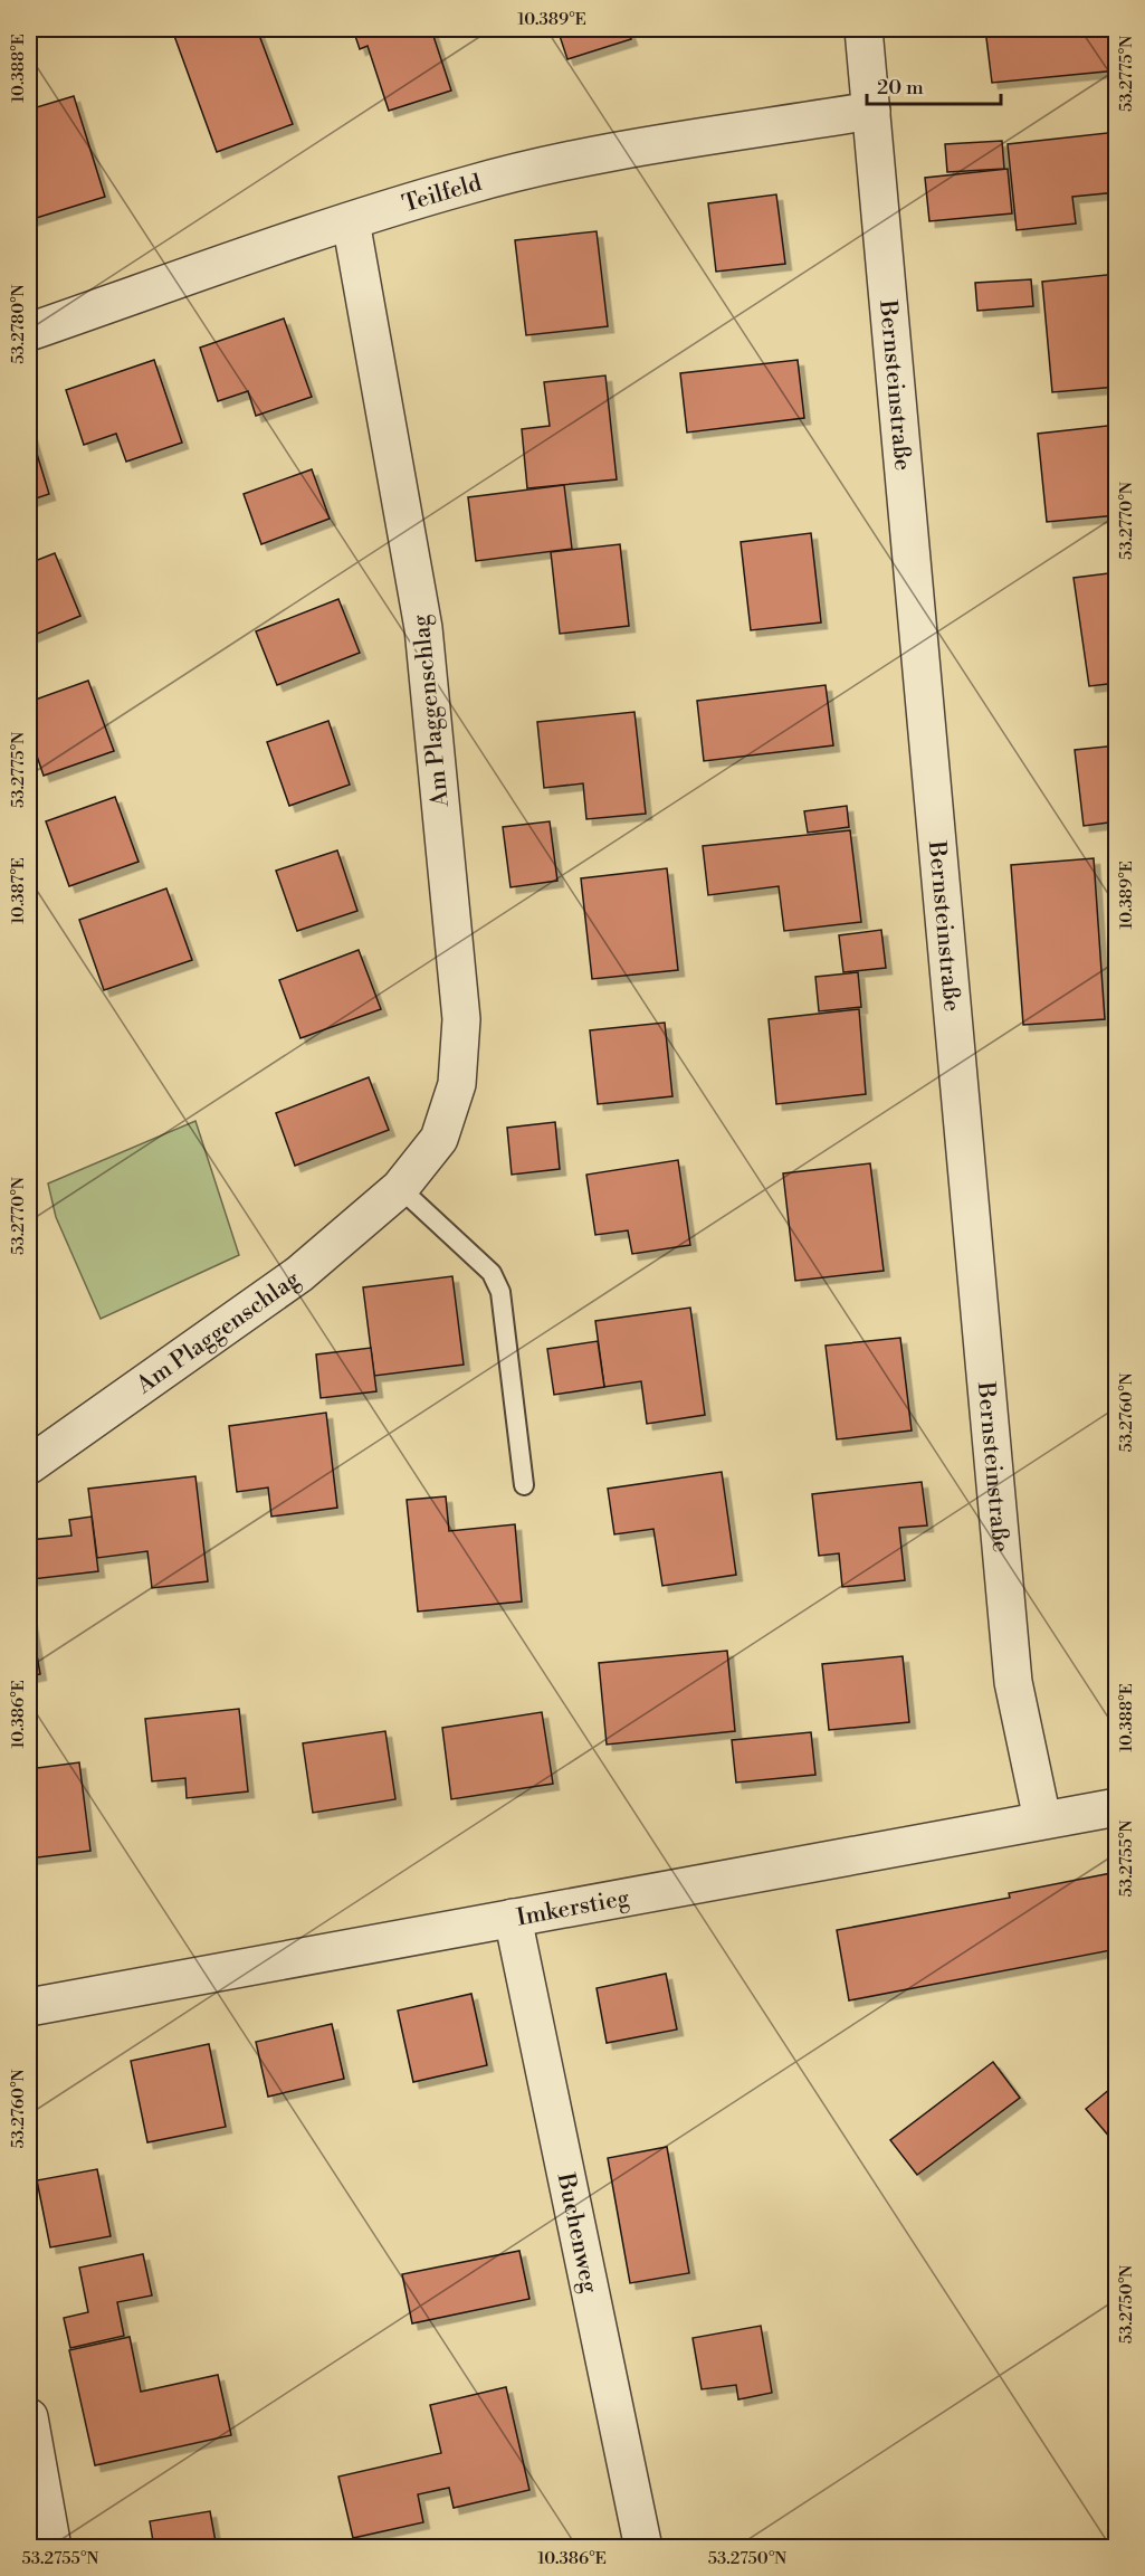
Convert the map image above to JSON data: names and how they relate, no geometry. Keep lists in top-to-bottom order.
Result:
{
  "streets": {
    "street": [
      "Teilfeld",
      "Bernsteinstraße",
      "Am Plaggenschlag",
      "Imkerstieg",
      "Buchenweg"
    ]
  },
  "crossings": [
    ["Teilfeld", "Bernsteinstraße"],
    ["Teilfeld", "Am Plaggenschlag"],
    ["Bernsteinstraße", "Imkerstieg"],
    ["Imkerstieg", "Buchenweg"]
  ],
  "scale_bar": "20 m",
  "coordinates": [
    "10.389°E",
    "10.388°E",
    "53.2775°N",
    "53.2780°N",
    "53.2770°N",
    "10.387°E",
    "53.2760°N",
    "10.386°E",
    "53.2755°N",
    "53.2750°N"
  ]
}
